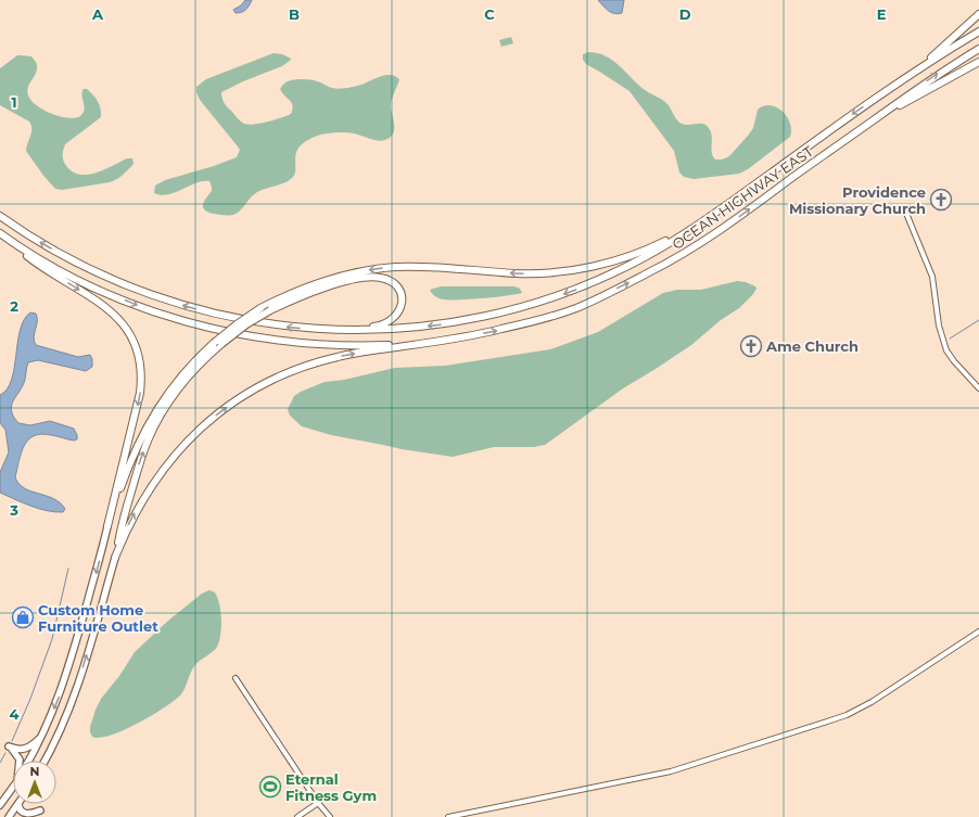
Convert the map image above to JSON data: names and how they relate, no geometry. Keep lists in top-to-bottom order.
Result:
{
  "streets": {
    "highway": ["OCEAN HIGHWAY EAST"]
  },
  "places": {
    "church": ["Providence Missionary Church", "Ame Church"],
    "shop": ["Custom Home Furniture Outlet"],
    "sports": ["Eternal Fitness Gym"]
  },
  "north": "top",
  "grid": {
    "columns": [
      "A",
      "B",
      "C",
      "D",
      "E"
    ],
    "rows": [
      "1",
      "2",
      "3",
      "4"
    ]
  }
}
